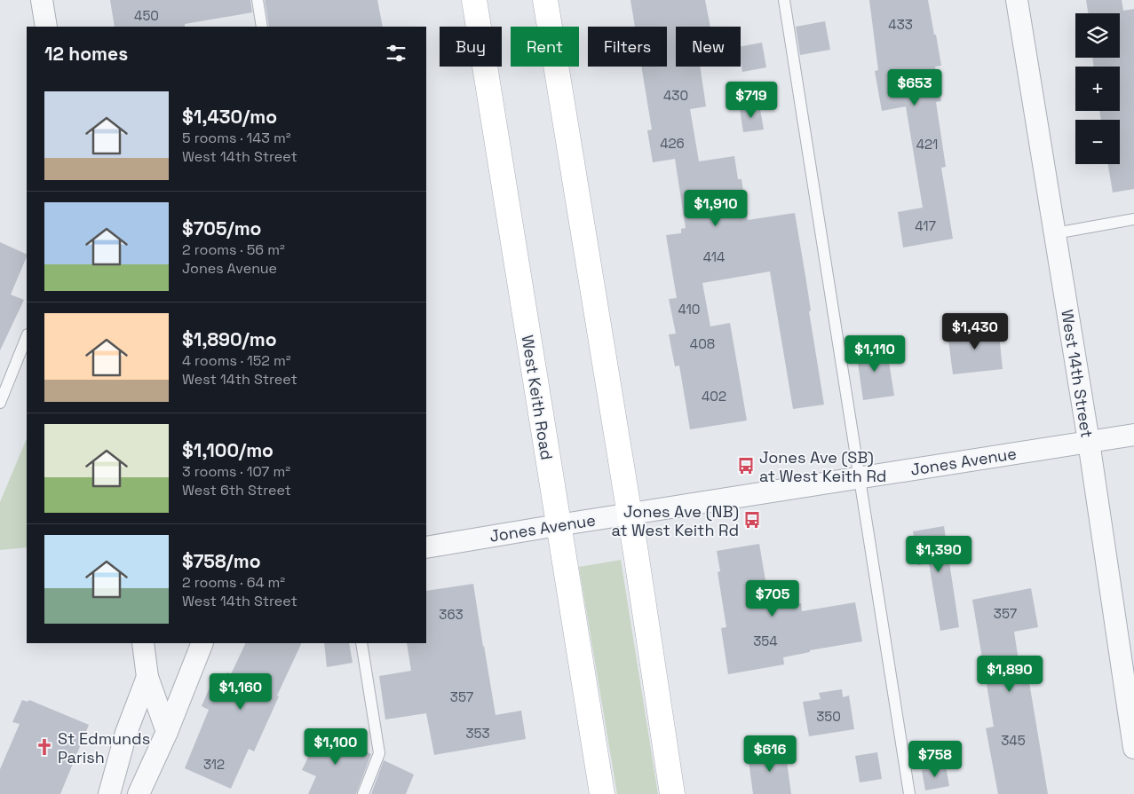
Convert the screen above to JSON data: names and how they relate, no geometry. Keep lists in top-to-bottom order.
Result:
{
  "streets": {
    "main road": ["West Keith Road"],
    "street": ["West 14th Street", "Jones Avenue"]
  },
  "crossings": [
    ["West 14th Street", "Jones Avenue"],
    ["West Keith Road", "Jones Avenue"]
  ],
  "places": {
    "bus stop": ["Jones Ave (SB) at West Keith Rd", "Jones Ave (NB) at West Keith Rd"],
    "church": ["St Edmunds Parish"]
  },
  "house_numbers": [
    "450",
    "433",
    "430",
    "426",
    "421",
    "417",
    "414",
    "410",
    "408",
    "402",
    "357",
    "363",
    "354",
    "357",
    "350",
    "353",
    "345",
    "312"
  ],
  "page": {
    "map_buttons": ["+", "−"],
    "chip": [
      "Buy",
      "Rent",
      "Filters",
      "New"
    ],
    "heading": "12 homes",
    "price": [
      "$653",
      "$719",
      "$1,910",
      "$1,430",
      "$1,110",
      "$1,390",
      "$705",
      "$1,890",
      "$1,160",
      "$1,100",
      "$616",
      "$758"
    ],
    "list": [
      {
        "name": "$1,430/mo",
        "note": "5 rooms · 143 m² · West 14th Street"
      },
      {
        "name": "$705/mo",
        "note": "2 rooms · 56 m² · Jones Avenue"
      },
      {
        "name": "$1,890/mo",
        "note": "4 rooms · 152 m² · West 14th Street"
      },
      {
        "name": "$1,100/mo",
        "note": "3 rooms · 107 m² · West 6th Street"
      },
      {
        "name": "$758/mo",
        "note": "2 rooms · 64 m² · West 14th Street"
      }
    ]
  }
}
